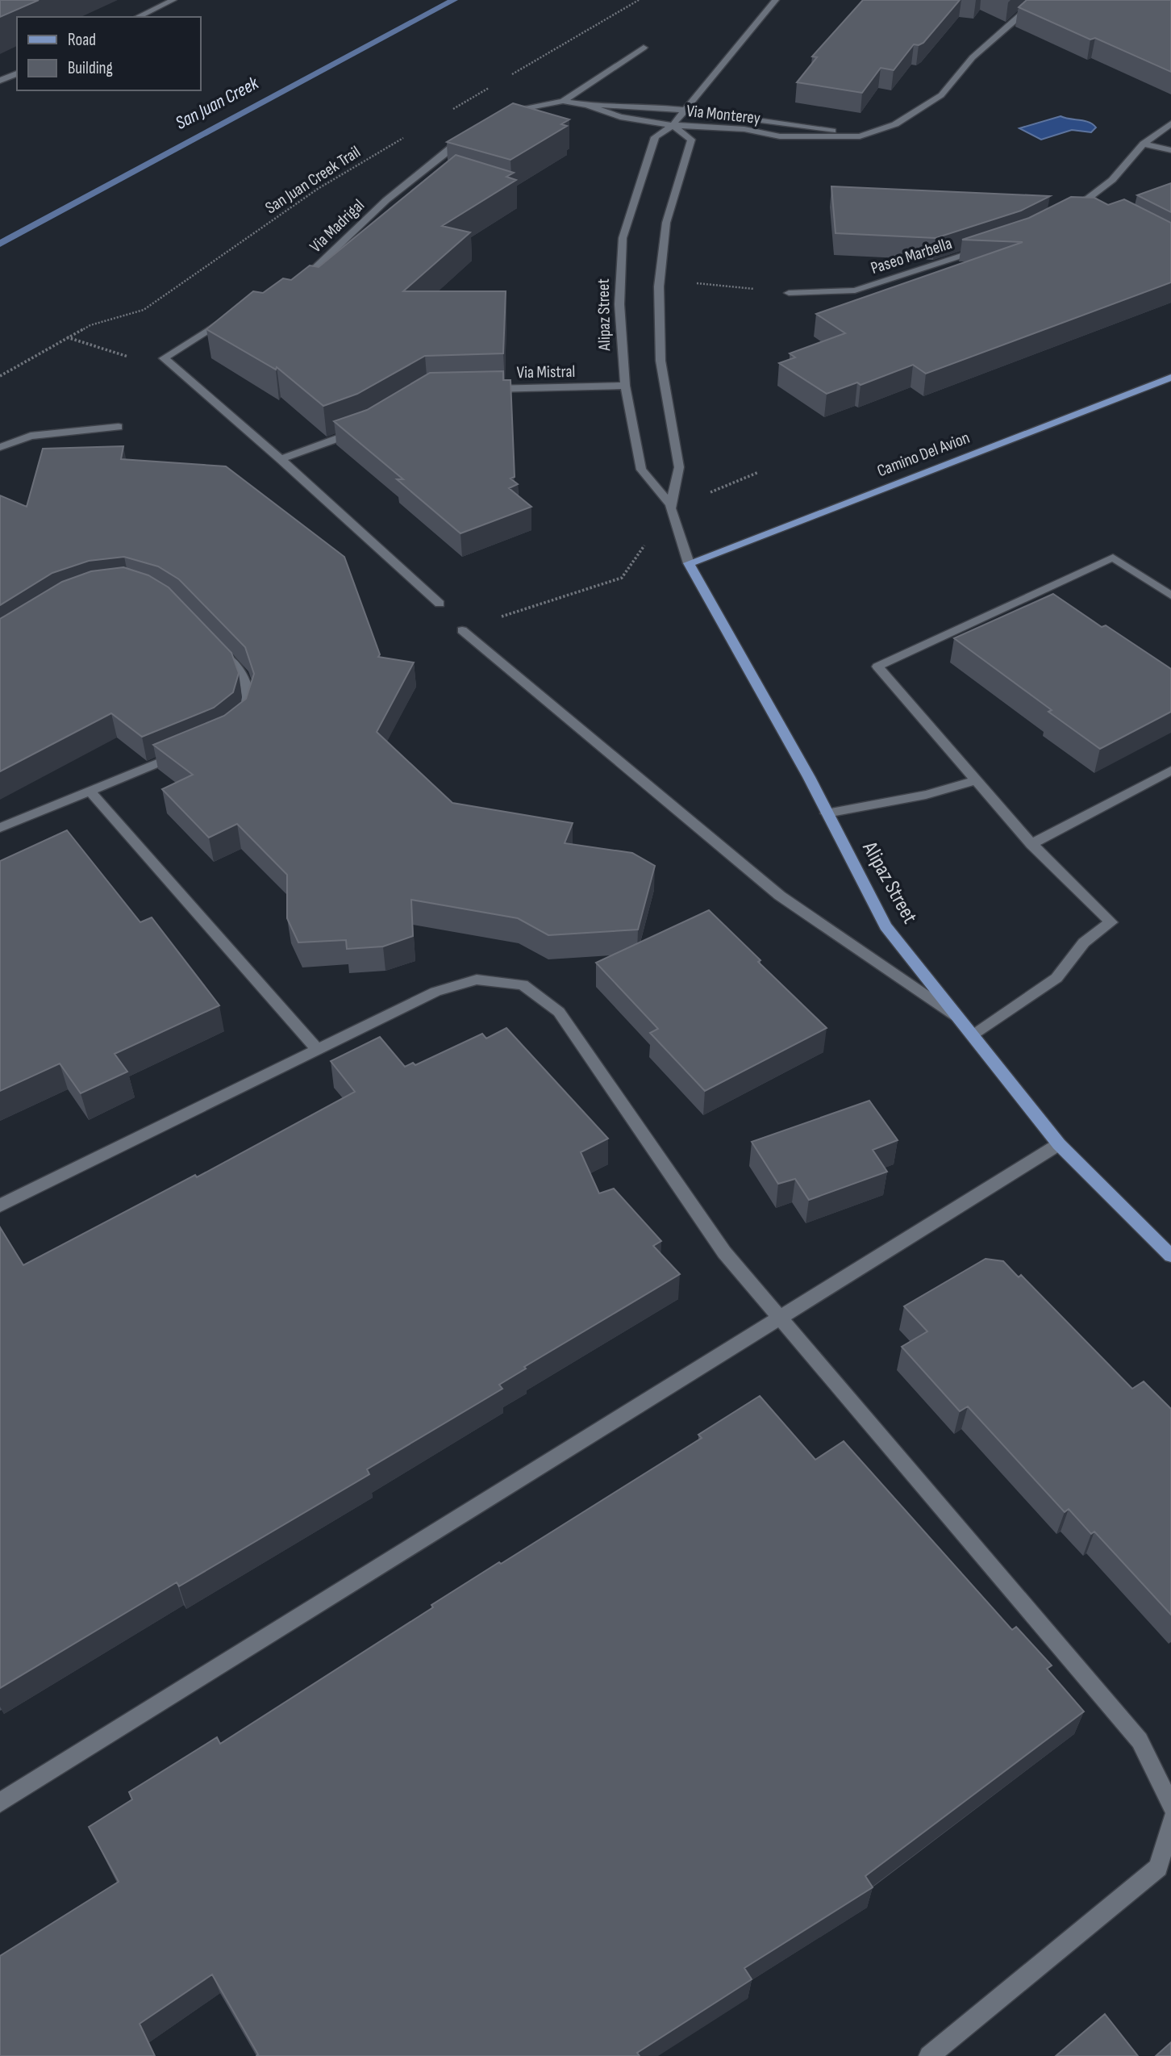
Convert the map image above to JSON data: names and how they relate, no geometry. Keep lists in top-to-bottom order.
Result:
{
  "streets": {
    "main road": ["Alipaz Street", "Camino Del Avion"],
    "street": [
      "Via Monterey",
      "Via Madrigal",
      "Paseo Marbella",
      "Via Mistral"
    ],
    "path": ["San Juan Creek Trail"]
  },
  "crossings": [
    ["Via Monterey", "Alipaz Street"],
    ["Alipaz Street", "Via Mistral"],
    ["Alipaz Street", "Camino Del Avion"]
  ],
  "water": ["San Juan Creek"],
  "legend": ["Road", "Building"]
}
